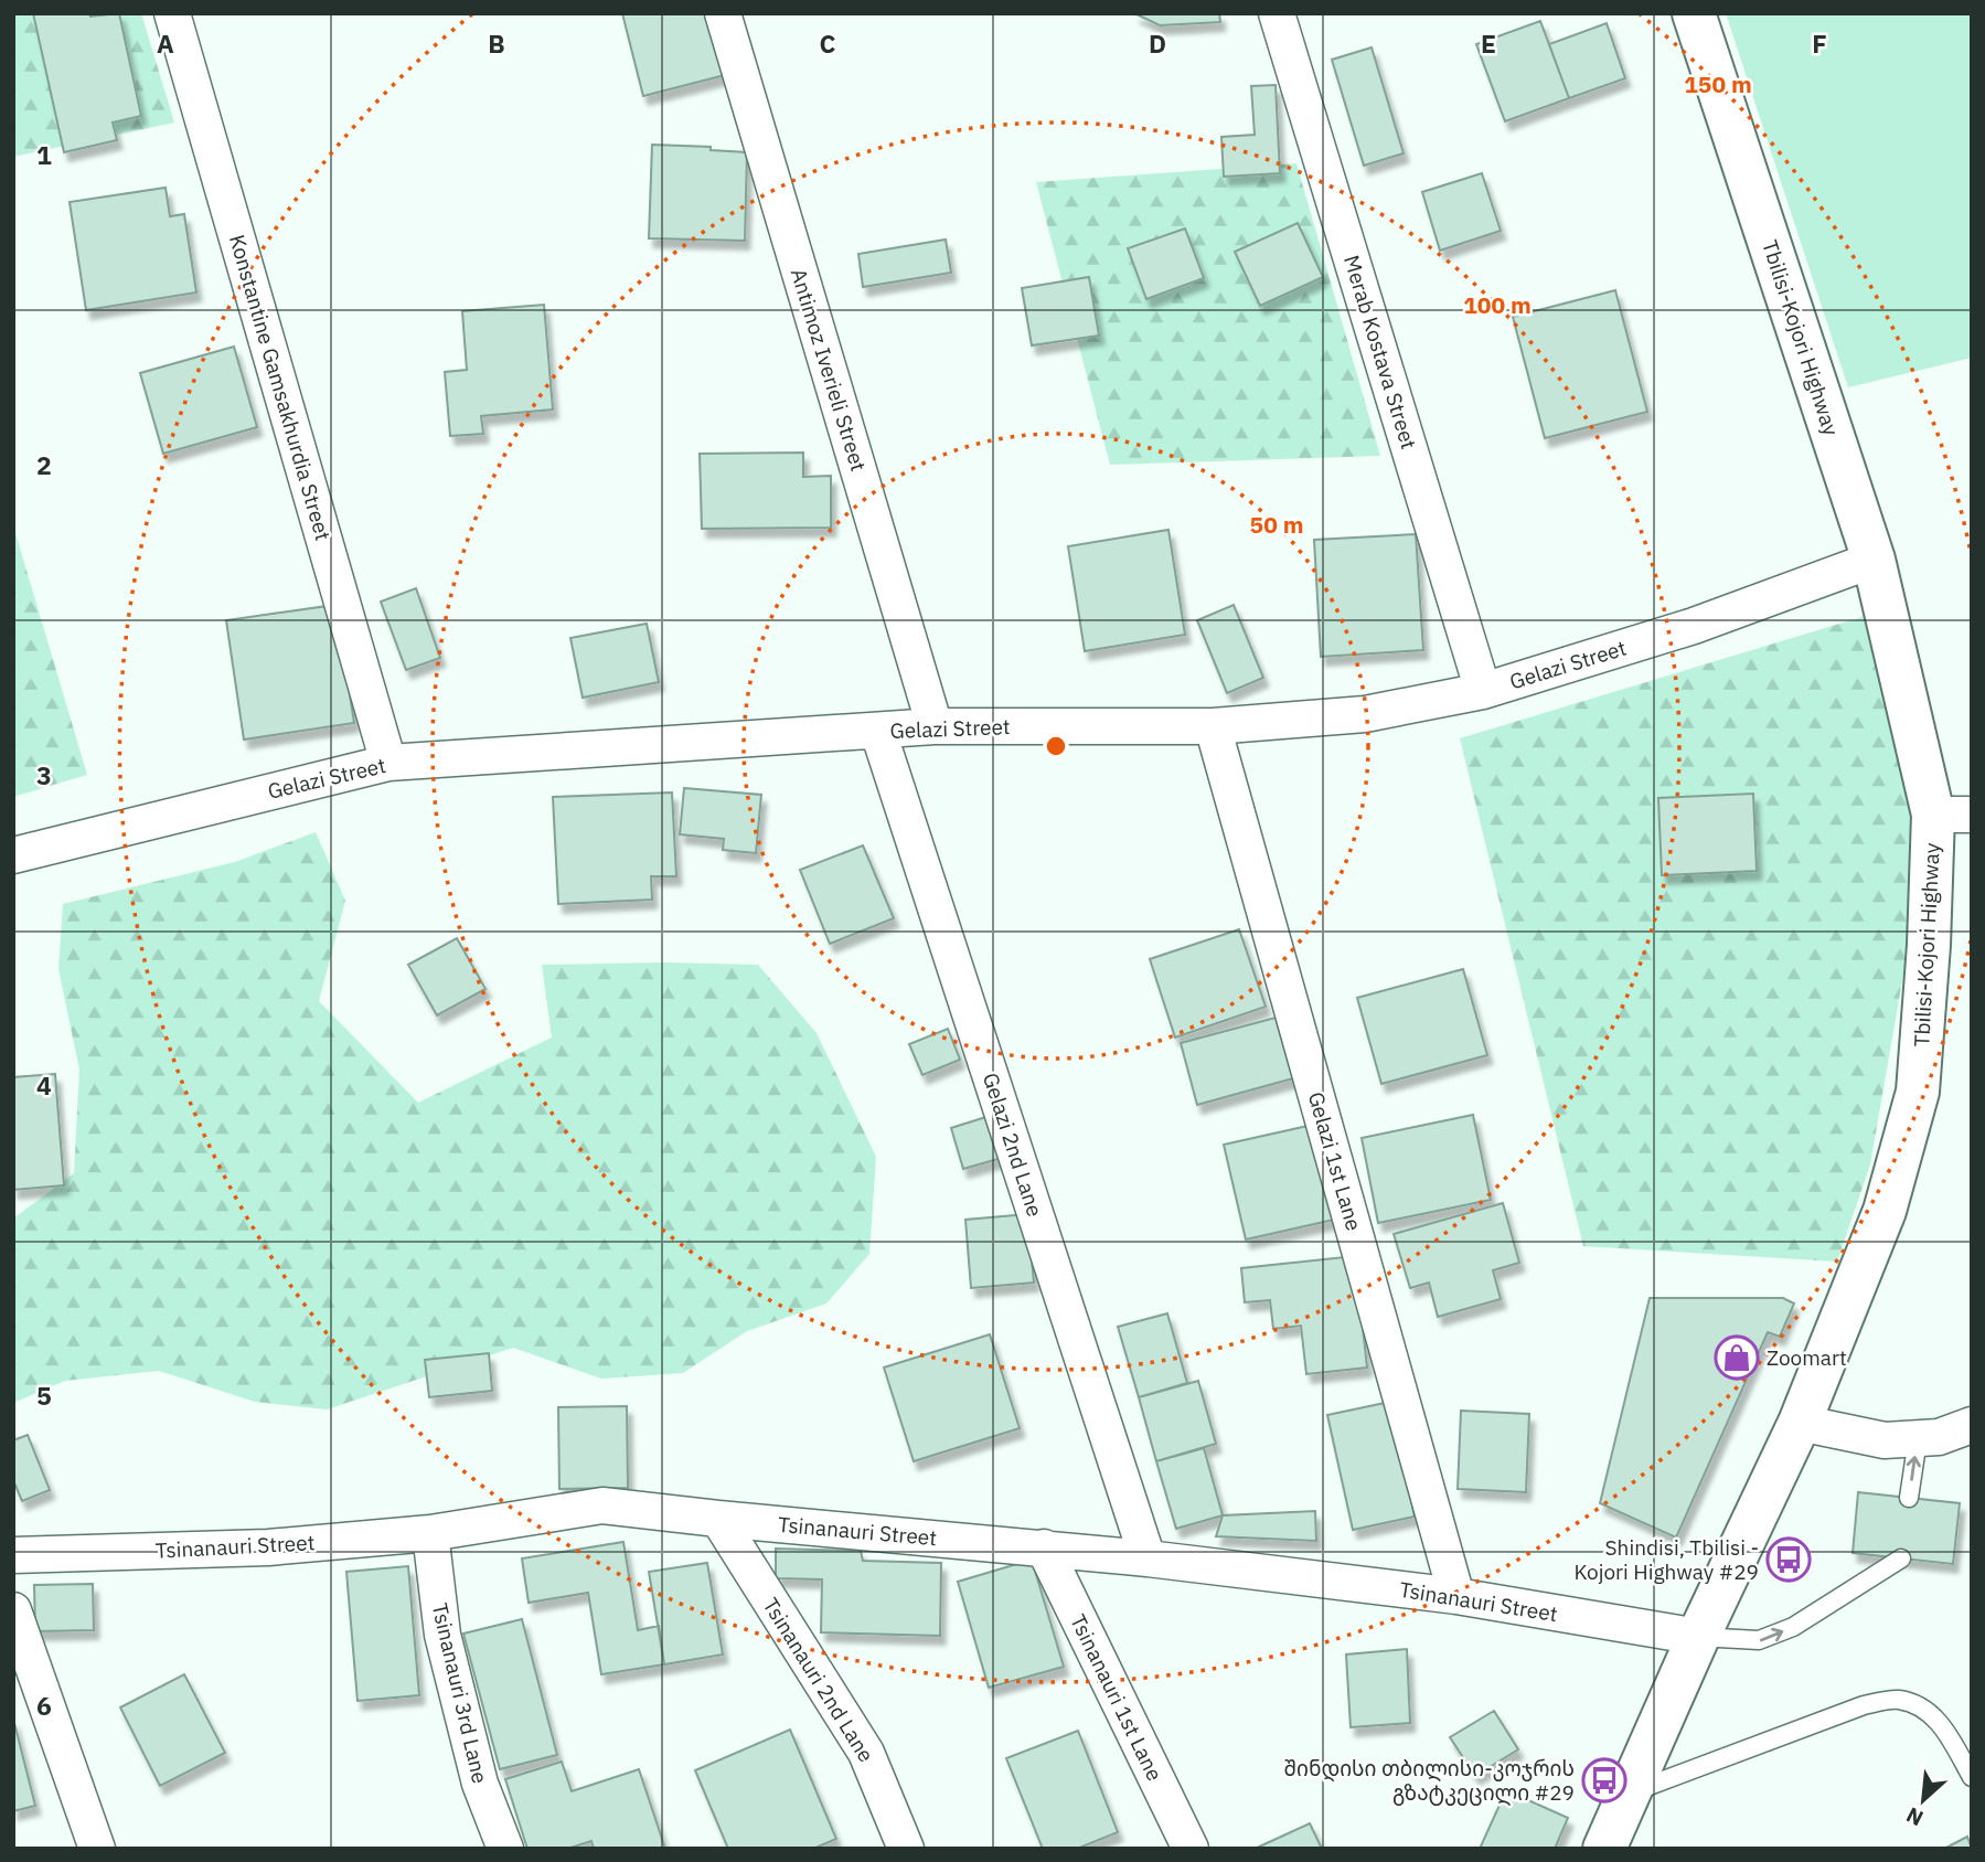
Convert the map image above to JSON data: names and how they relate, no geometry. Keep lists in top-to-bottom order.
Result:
{
  "streets": {
    "main road": ["Tbilisi-Kojori Highway"],
    "street": [
      "Merab Kostava Street",
      "Antimoz Iverieli Street",
      "Konstantine Gamsakhurdia Street",
      "Gelazi Street",
      "Gelazi 2nd Lane",
      "Gelazi 1st Lane",
      "Tsinanauri Street",
      "Tsinanauri 2nd Lane",
      "Tsinanauri 3rd Lane",
      "Tsinanauri 1st Lane"
    ]
  },
  "crossings": [
    ["Tbilisi-Kojori Highway", "Gelazi Street"],
    ["Tbilisi-Kojori Highway", "Tsinanauri Street"],
    ["Merab Kostava Street", "Gelazi Street"],
    ["Antimoz Iverieli Street", "Gelazi Street"],
    ["Konstantine Gamsakhurdia Street", "Gelazi Street"],
    ["Gelazi Street", "Gelazi 2nd Lane"],
    ["Gelazi Street", "Gelazi 1st Lane"],
    ["Gelazi 2nd Lane", "Tsinanauri Street"],
    ["Gelazi 1st Lane", "Tsinanauri Street"],
    ["Tsinanauri Street", "Tsinanauri 2nd Lane"],
    ["Tsinanauri Street", "Tsinanauri 3rd Lane"],
    ["Tsinanauri Street", "Tsinanauri 1st Lane"]
  ],
  "places": {
    "shop": ["Zoomart"],
    "bus stop": ["Shindisi, Tbilisi - Kojori Highway #29", "შინდისი თბილისი-კოჯრის გზატკეცილი #29"]
  },
  "north": "bottom left",
  "grid": {
    "columns": [
      "A",
      "B",
      "C",
      "D",
      "E",
      "F"
    ],
    "rows": [
      "1",
      "2",
      "3",
      "4",
      "5",
      "6"
    ]
  },
  "rings": ["150 m", "100 m", "50 m"]
}
